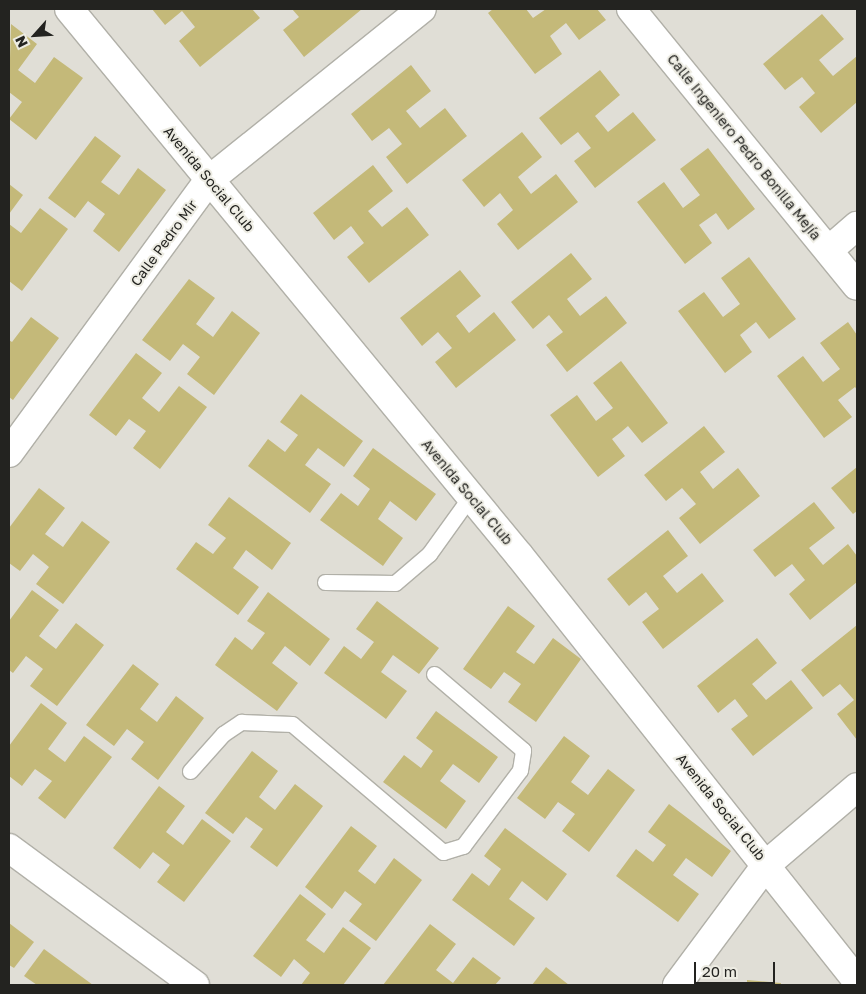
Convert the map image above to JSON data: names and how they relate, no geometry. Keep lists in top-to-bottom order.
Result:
{
  "streets": {
    "street": ["Calle Ingeniero Pedro Bonilla Mejía", "Avenida Social Club", "Calle Pedro Mir"]
  },
  "crossings": [
    ["Avenida Social Club", "Calle Pedro Mir"]
  ],
  "scale_bar": "20 m",
  "north": "bottom left"
}
